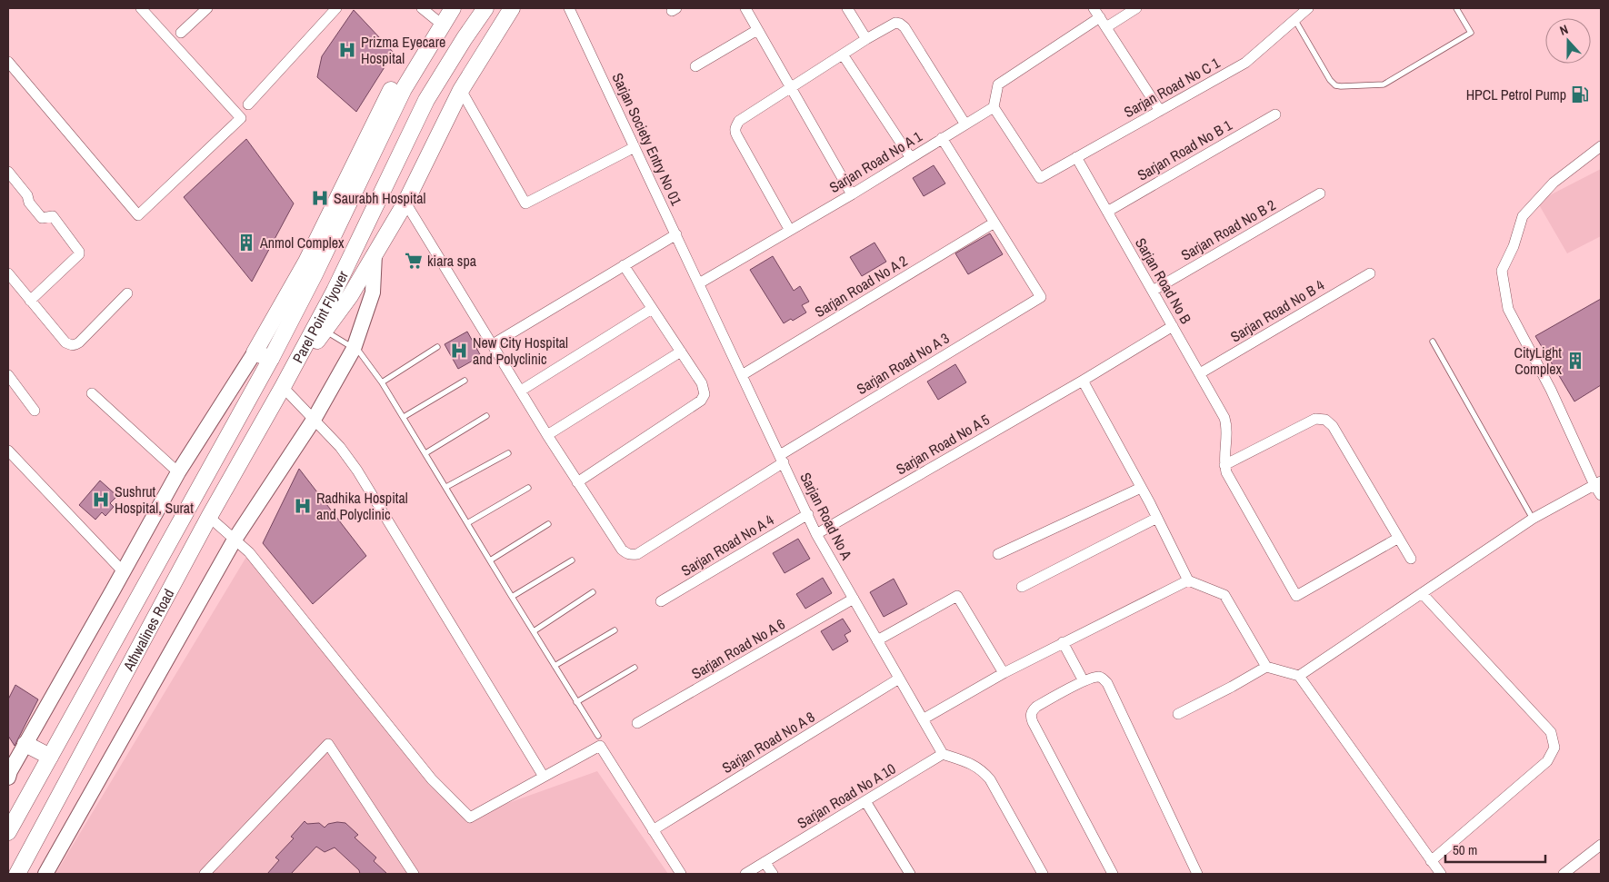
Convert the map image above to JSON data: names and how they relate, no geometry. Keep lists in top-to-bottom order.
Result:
{
  "streets": {
    "main road": ["Parel Point Flyover", "Athwalines Road"],
    "street": [
      "Sarjan Road No C 1",
      "Sarjan Society Entry No 01",
      "Sarjan Road No B 1",
      "Sarjan Road No A 1",
      "Sarjan Road No B 2",
      "Sarjan Road No B",
      "Sarjan Road No A 2",
      "Sarjan Road No B 4",
      "Sarjan Road No A 3",
      "Sarjan Road No A 5",
      "Sarjan Road No A",
      "Sarjan Road No A 4",
      "Sarjan Road No A 6",
      "Sarjan Road No A 8",
      "Sarjan Road No A 10"
    ]
  },
  "crossings": [
    ["Sarjan Road No C 1", "Sarjan Road No A 1"],
    ["Sarjan Road No C 1", "Sarjan Road No B"],
    ["Sarjan Society Entry No 01", "Sarjan Road No A 1"],
    ["Sarjan Society Entry No 01", "Sarjan Road No A"],
    ["Sarjan Road No B 1", "Sarjan Road No B"],
    ["Sarjan Road No A 1", "Sarjan Road No A"],
    ["Sarjan Road No B 2", "Sarjan Road No B"],
    ["Sarjan Road No B", "Sarjan Road No B 4"],
    ["Sarjan Road No B", "Sarjan Road No A 5"],
    ["Sarjan Road No A 2", "Sarjan Road No A 3"],
    ["Sarjan Road No A 2", "Sarjan Road No A"],
    ["Parel Point Flyover", "Athwalines Road"],
    ["Sarjan Road No A 3", "Sarjan Road No A"],
    ["Sarjan Road No A 5", "Sarjan Road No A"],
    ["Sarjan Road No A", "Sarjan Road No A 4"],
    ["Sarjan Road No A", "Sarjan Road No A 6"],
    ["Sarjan Road No A", "Sarjan Road No A 8"],
    ["Sarjan Road No A", "Sarjan Road No A 10"]
  ],
  "places": {
    "hospital": [
      "Prizma Eyecare Hospital",
      "Saurabh Hospital",
      "New City Hospital and Polyclinic",
      "Sushrut Hospital, Surat",
      "Radhika Hospital and Polyclinic"
    ],
    "fuel station": ["HPCL Petrol Pump"],
    "building": ["Anmol Complex", "CityLight Complex"],
    "supermarket": ["kiara spa"]
  },
  "scale_bar": "50 m",
  "north": "top"
}
